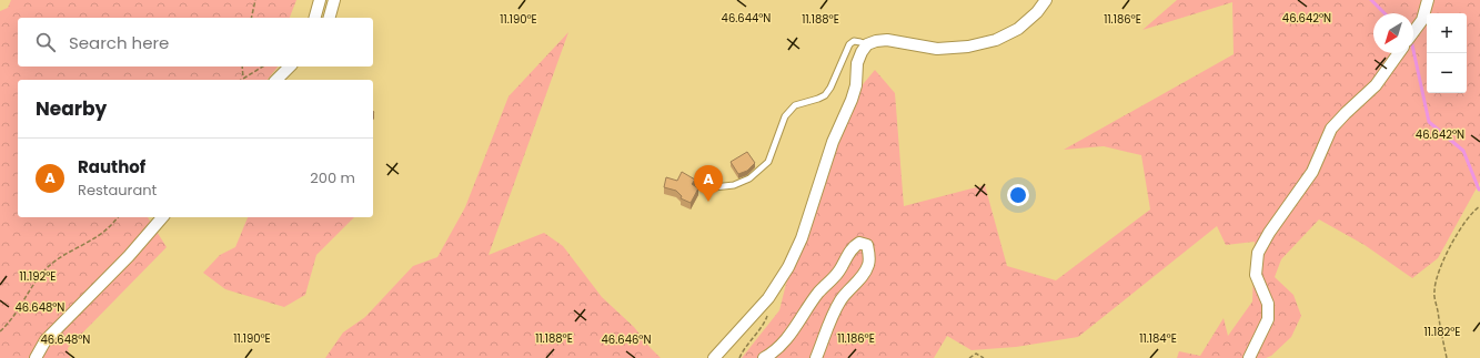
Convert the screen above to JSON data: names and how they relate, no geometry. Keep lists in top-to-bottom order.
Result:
{
  "north": "bottom left",
  "page": {
    "map_buttons": ["+", "−"],
    "search": "Search here",
    "heading": "Nearby",
    "list": [
      {
        "mark": "A",
        "name": "Rauthof",
        "note": "Restaurant",
        "value": "200 m"
      }
    ],
    "pins": "A"
  },
  "coordinates": [
    "46.644°N",
    "46.642°N",
    "11.190°E",
    "11.188°E",
    "11.186°E",
    "11.192°E",
    "46.648°N",
    "11.182°E",
    "11.184°E",
    "46.646°N"
  ]
}
